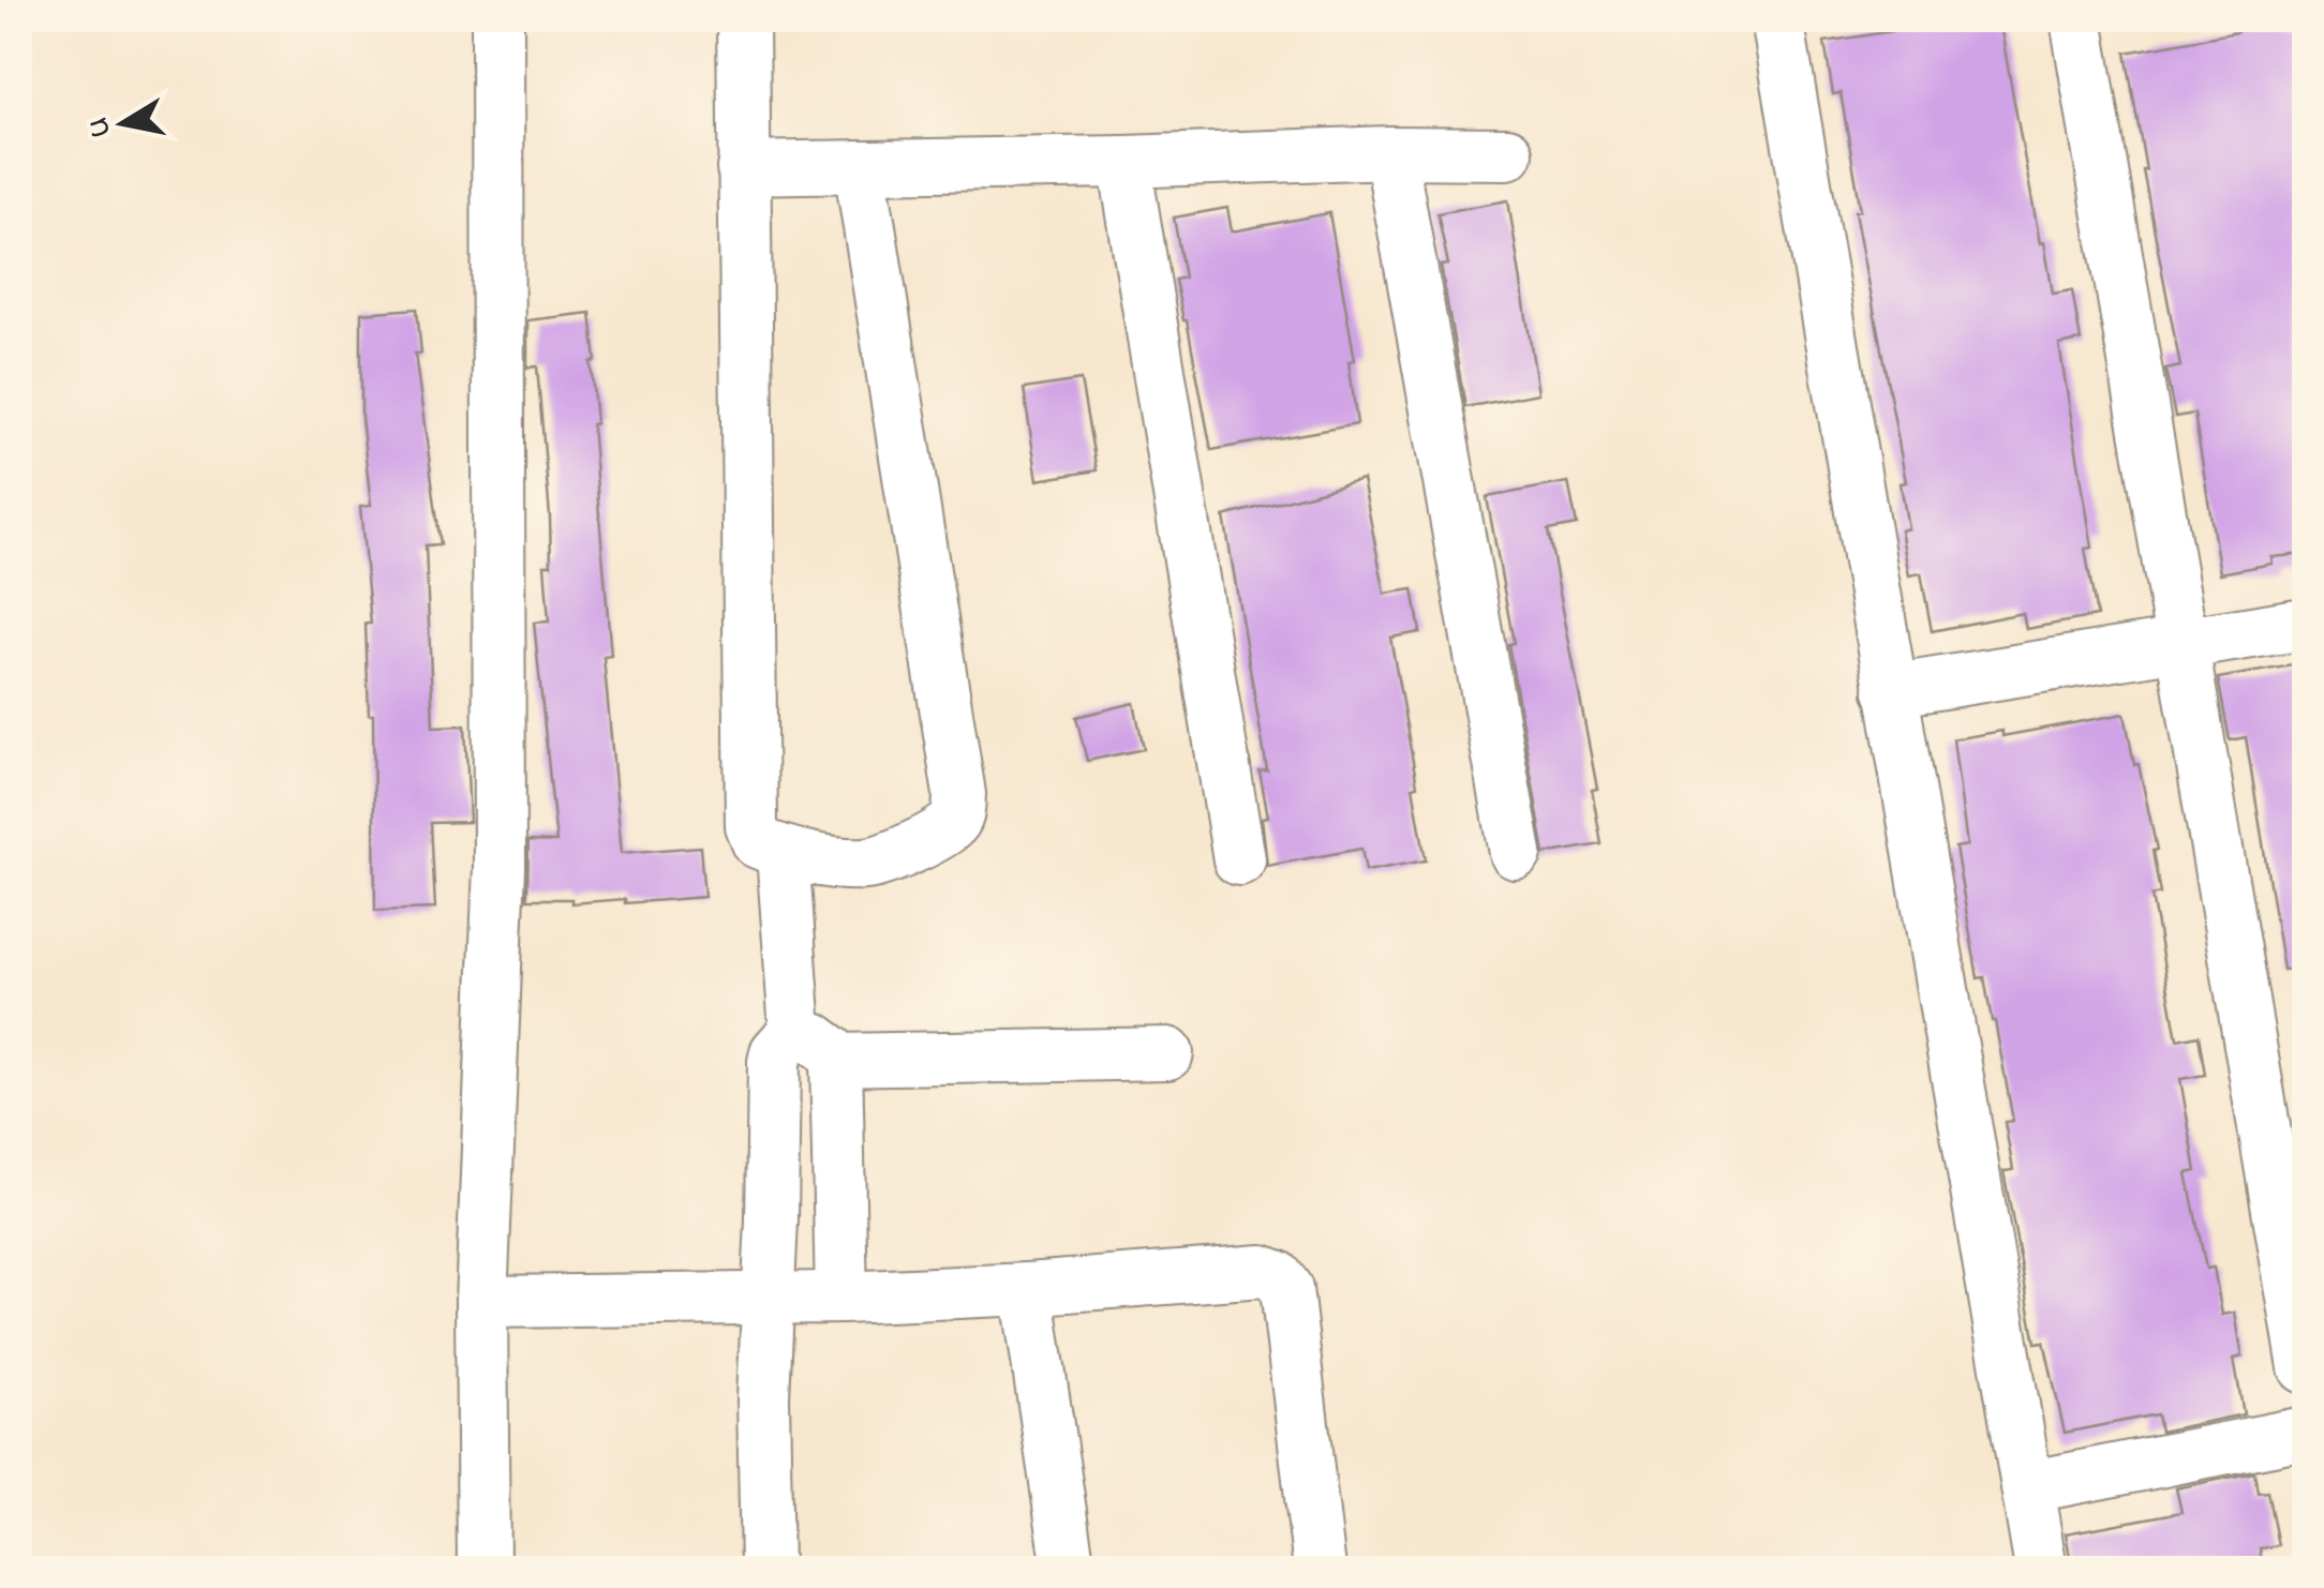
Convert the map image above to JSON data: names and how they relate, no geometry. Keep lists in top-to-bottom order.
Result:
{
  "north": "left"
}
